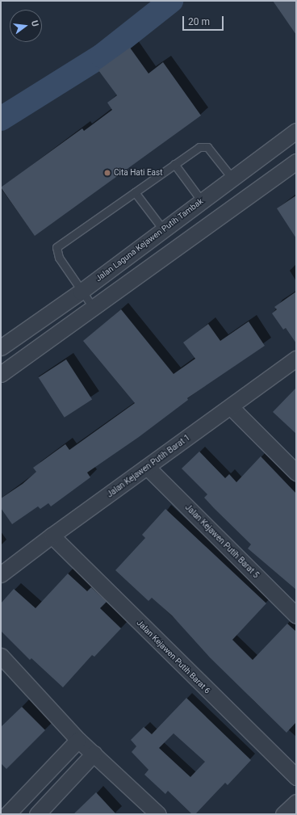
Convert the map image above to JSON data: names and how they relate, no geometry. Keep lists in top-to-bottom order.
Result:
{
  "streets": {
    "street": [
      "Jalan Laguna Kejawen Putih Tambak",
      "Jalan Kejawen Putih Barat 1",
      "Jalan Kejawen Putih Barat 5",
      "Jalan Kejawen Putih Barat 6"
    ]
  },
  "crossings": [
    ["Jalan Kejawen Putih Barat 1", "Jalan Kejawen Putih Barat 5"],
    ["Jalan Kejawen Putih Barat 1", "Jalan Kejawen Putih Barat 6"]
  ],
  "places": ["Cita Hati East"],
  "scale_bar": "20 m",
  "north": "right"
}
